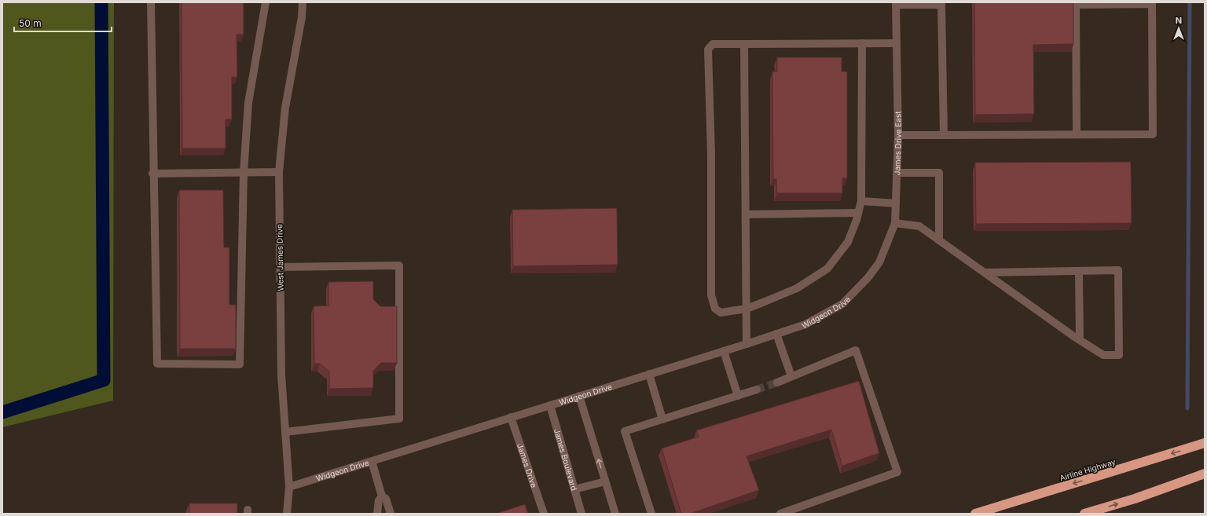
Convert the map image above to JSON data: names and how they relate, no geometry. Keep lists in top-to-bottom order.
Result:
{
  "streets": {
    "highway": ["Airline Highway"],
    "street": [
      "James Drive East",
      "West James Drive",
      "Widgeon Drive",
      "James Boulevard",
      "James Drive"
    ]
  },
  "crossings": [
    ["James Drive East", "Widgeon Drive"],
    ["West James Drive", "Widgeon Drive"],
    ["Widgeon Drive", "James Boulevard"],
    ["Widgeon Drive", "James Drive"]
  ],
  "scale_bar": "50 m",
  "north": "top"
}
